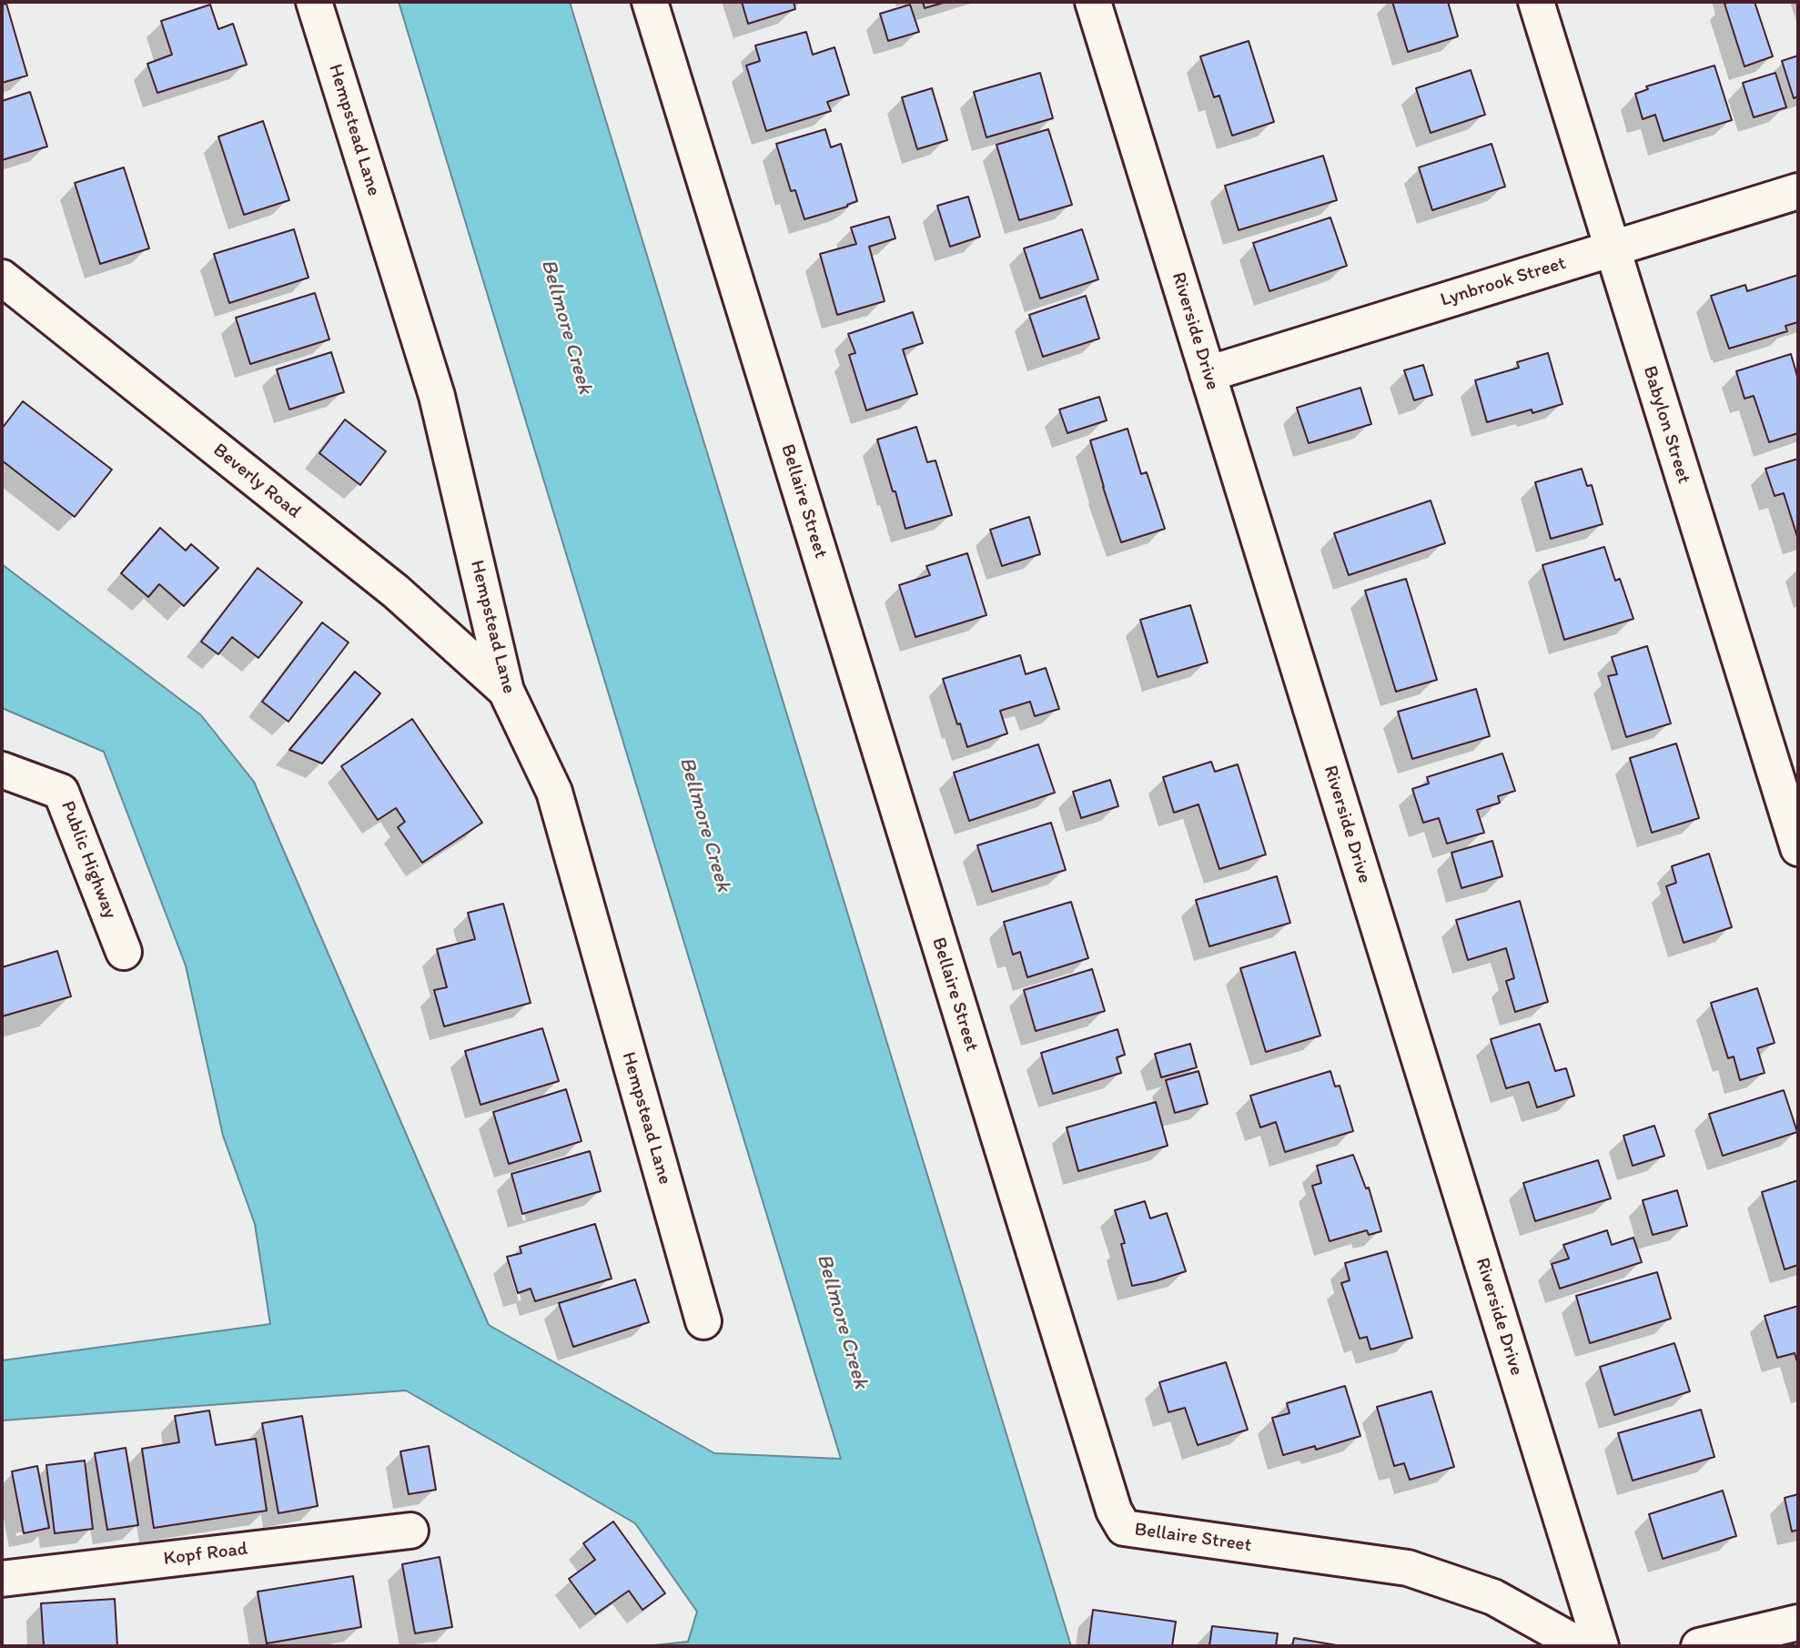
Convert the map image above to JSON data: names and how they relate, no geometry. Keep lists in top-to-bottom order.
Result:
{
  "streets": {
    "street": [
      "Hempstead Lane",
      "Lynbrook Street",
      "Riverside Drive",
      "Babylon Street",
      "Beverly Road",
      "Bellaire Street",
      "Public Highway",
      "Kopf Road"
    ]
  },
  "crossings": [
    ["Hempstead Lane", "Beverly Road"],
    ["Lynbrook Street", "Riverside Drive"],
    ["Lynbrook Street", "Babylon Street"]
  ],
  "water": ["Bellmore Creek"]
}
